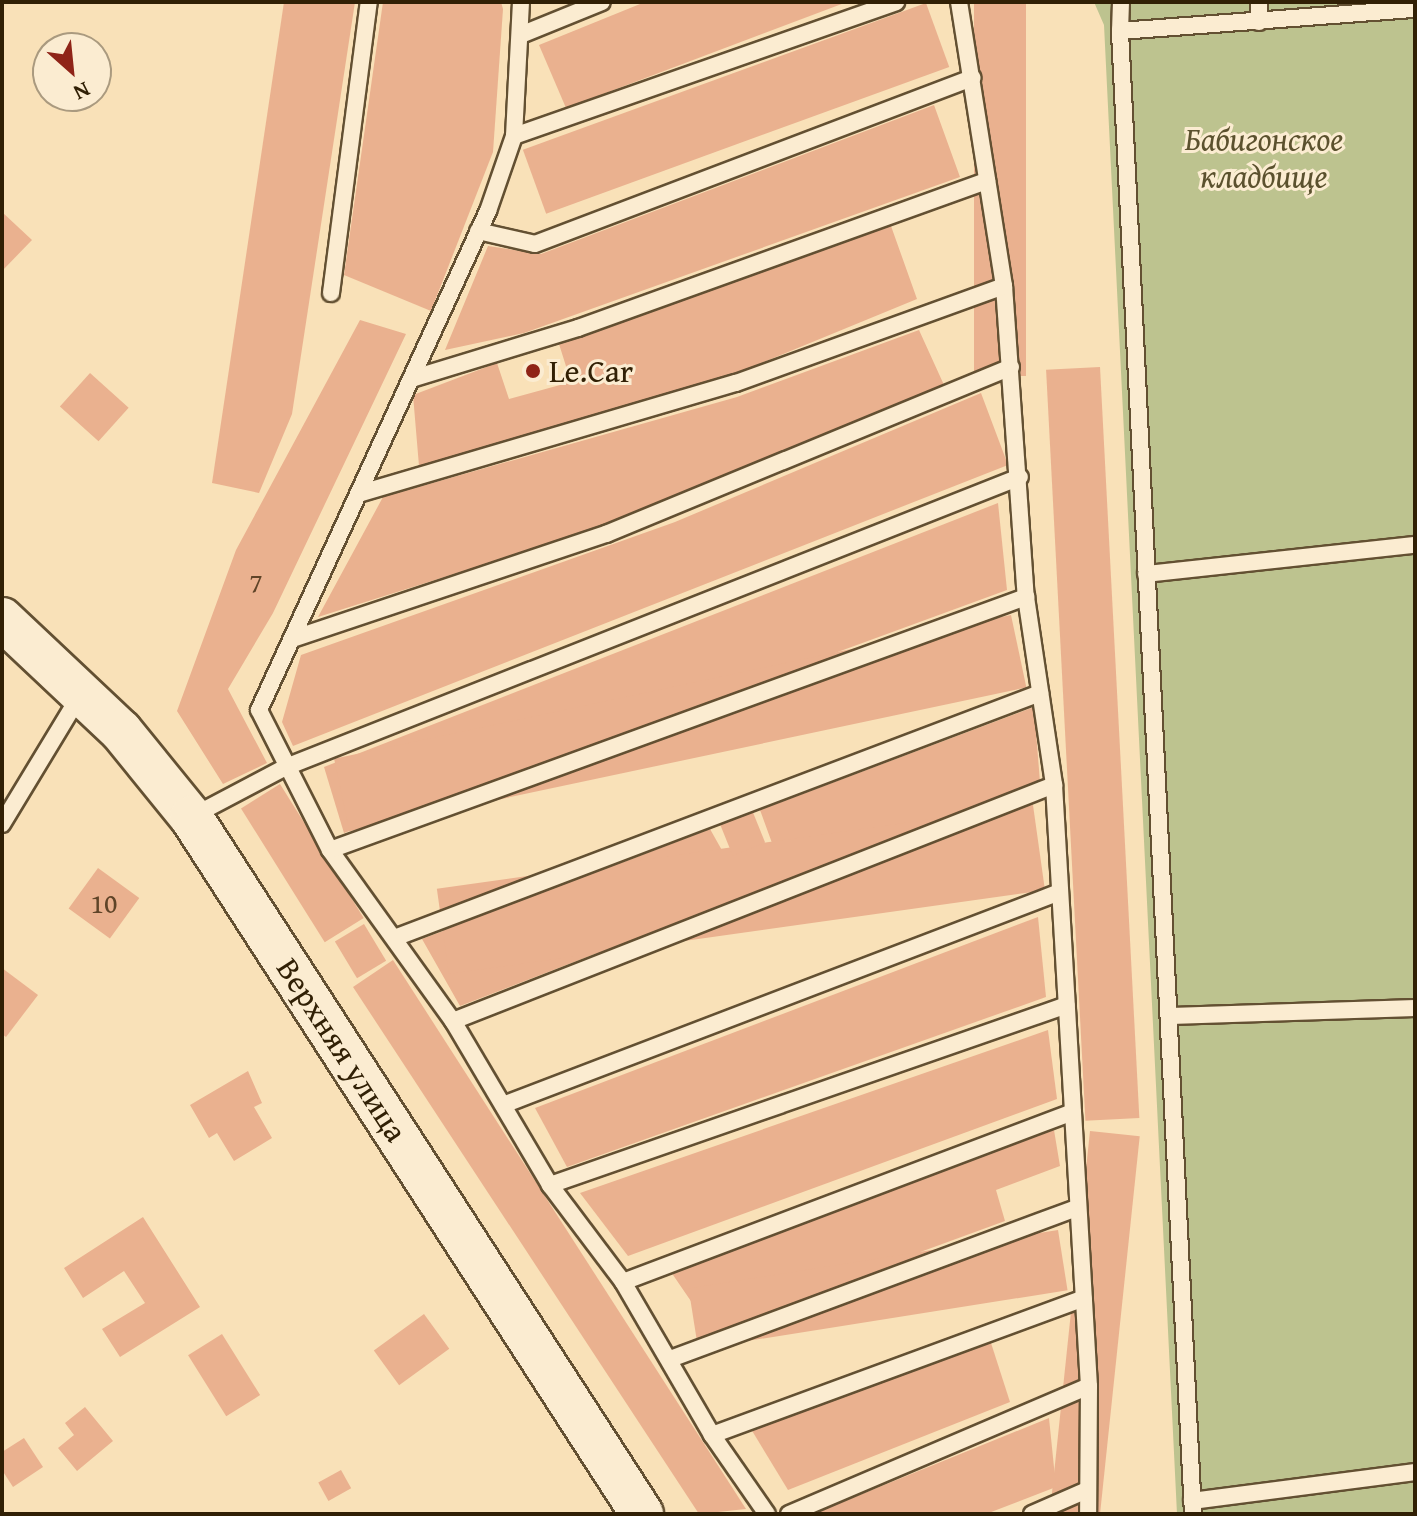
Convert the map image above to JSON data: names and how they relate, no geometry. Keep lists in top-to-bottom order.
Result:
{
  "streets": {
    "street": ["Верхняя улица"]
  },
  "parks": ["Бабигонское кладбище"],
  "places": ["Le.Car"],
  "house_numbers": ["7", "10"],
  "north": "bottom right"
}
